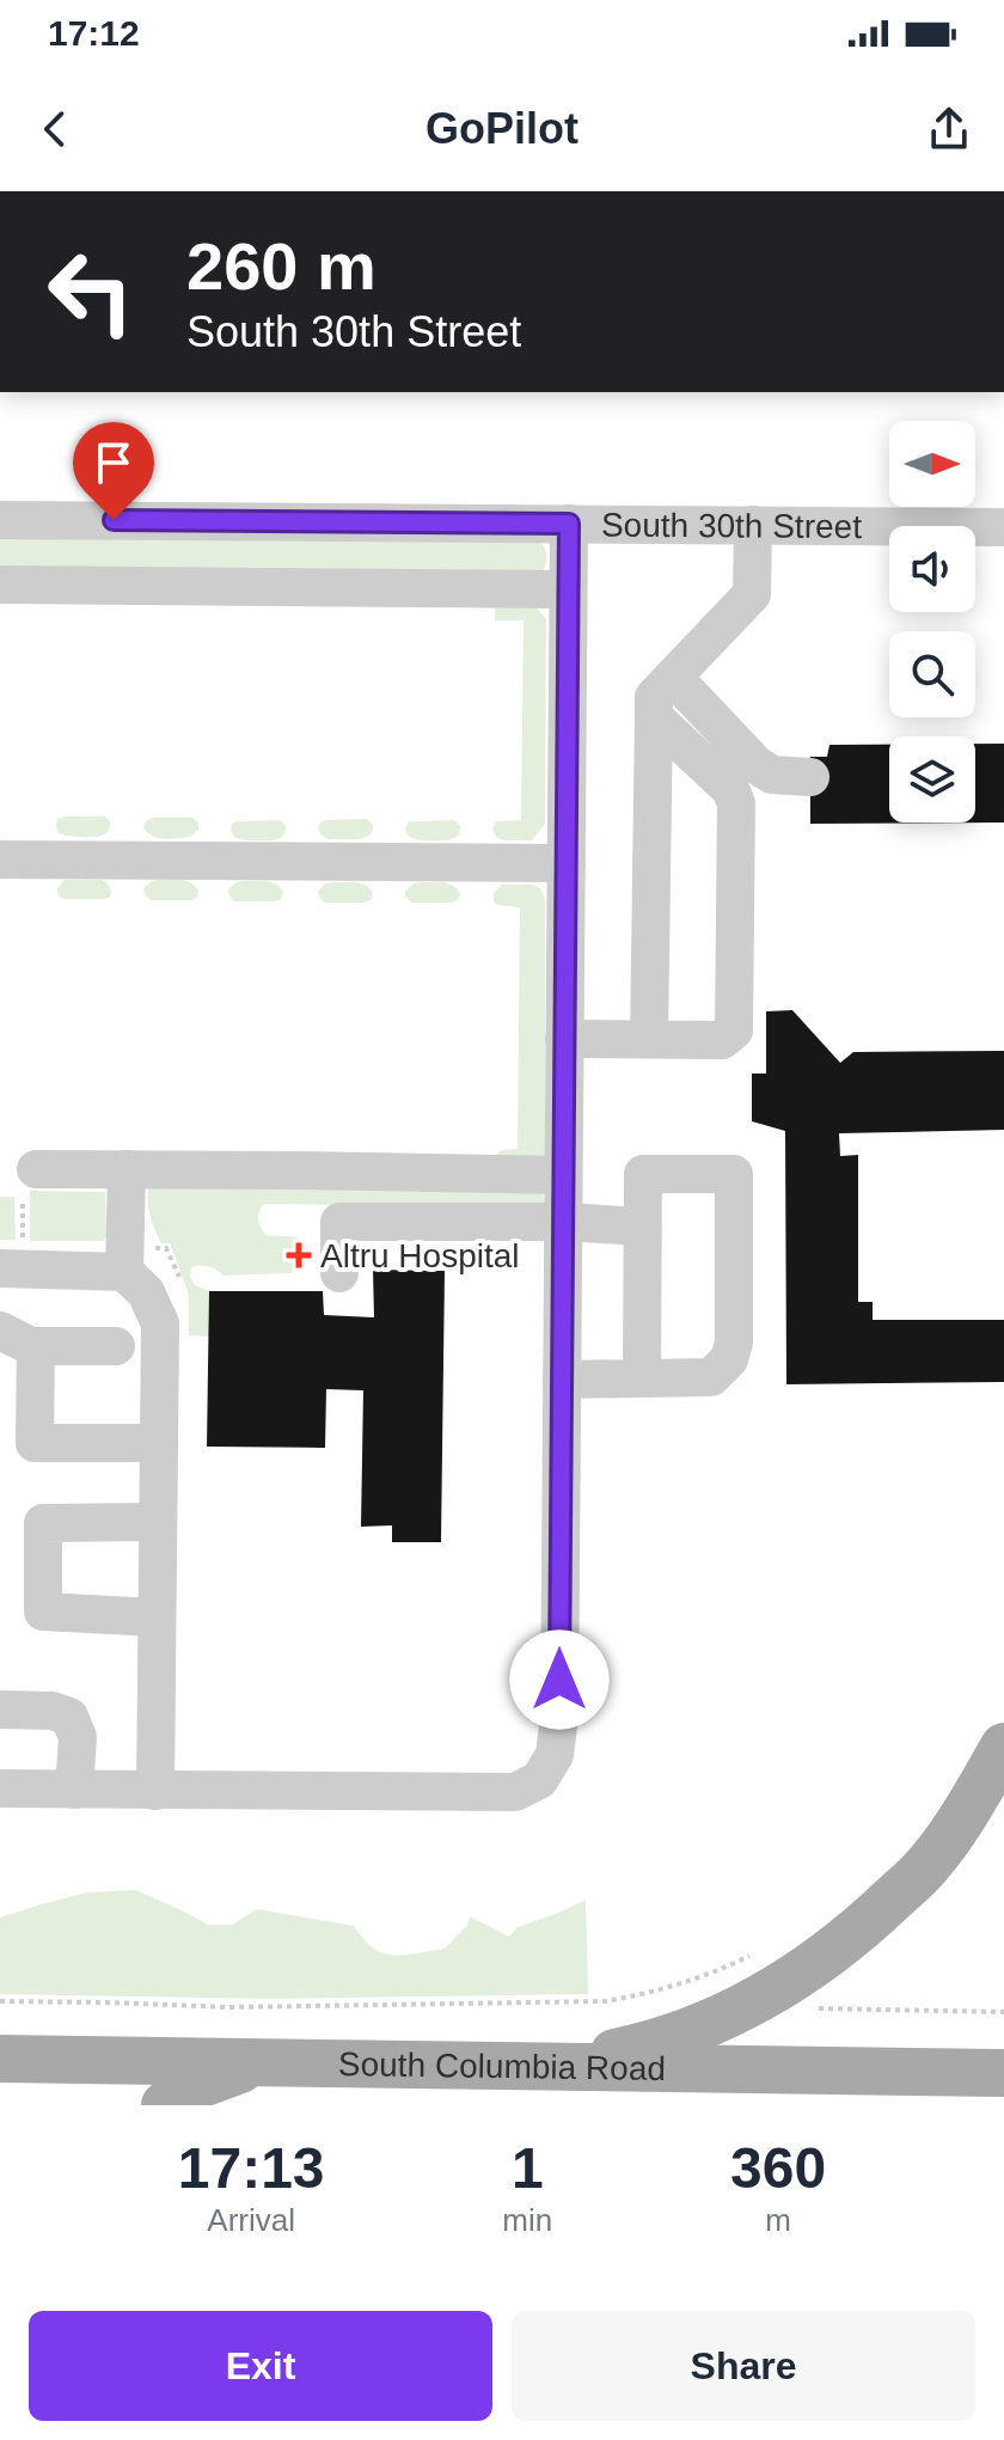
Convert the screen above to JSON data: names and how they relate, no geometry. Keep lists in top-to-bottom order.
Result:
{
  "streets": {
    "main road": ["South Columbia Road"],
    "street": ["South 30th Street"]
  },
  "places": {
    "health": ["Altru Hospital"]
  },
  "north": "right",
  "page": {
    "status": "17:12",
    "header": "GoPilot",
    "turn": ["260 m", "South 30th Street"],
    "eta": [
      "17:13",
      "Arrival",
      "1",
      "min",
      "360",
      "m"
    ],
    "buttons": ["Exit", "Share"]
  }
}
